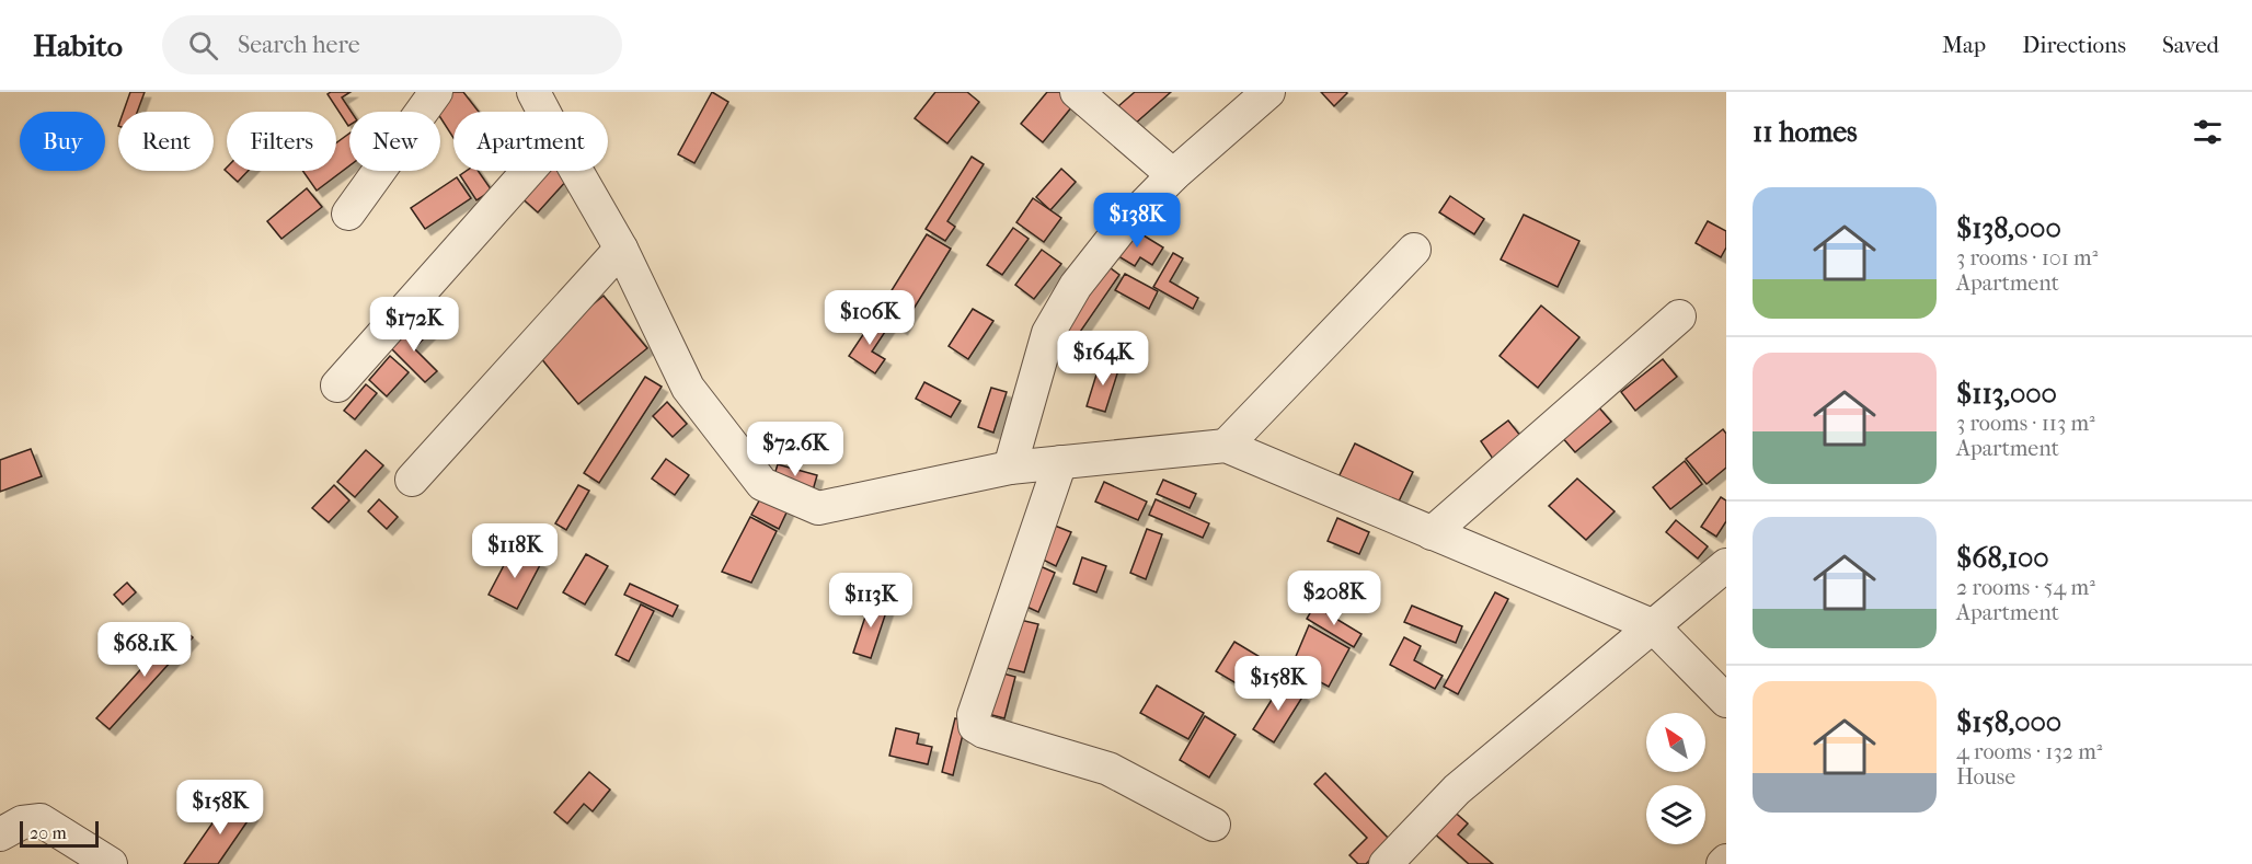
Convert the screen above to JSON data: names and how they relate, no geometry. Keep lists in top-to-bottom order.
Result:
{
  "scale_bar": "20 m",
  "north": "top left",
  "page": {
    "header": "Habito",
    "search": "Search here",
    "nav": ["Map", "Directions", "Saved"],
    "heading": "11 homes",
    "chip": [
      "Buy",
      "Rent",
      "Filters",
      "New",
      "Apartment"
    ],
    "list": [
      {
        "name": "$138,000",
        "note": "3 rooms · 101 m² · Apartment"
      },
      {
        "name": "$113,000",
        "note": "3 rooms · 113 m² · Apartment"
      },
      {
        "name": "$68,100",
        "note": "2 rooms · 54 m² · Apartment"
      },
      {
        "name": "$158,000",
        "note": "4 rooms · 132 m² · House"
      }
    ],
    "price": [
      "$138K",
      "$106K",
      "$172K",
      "$164K",
      "$72.6K",
      "$118K",
      "$208K",
      "$113K",
      "$68.1K",
      "$158K",
      "$158K"
    ],
    "scale": "20 m"
  }
}
